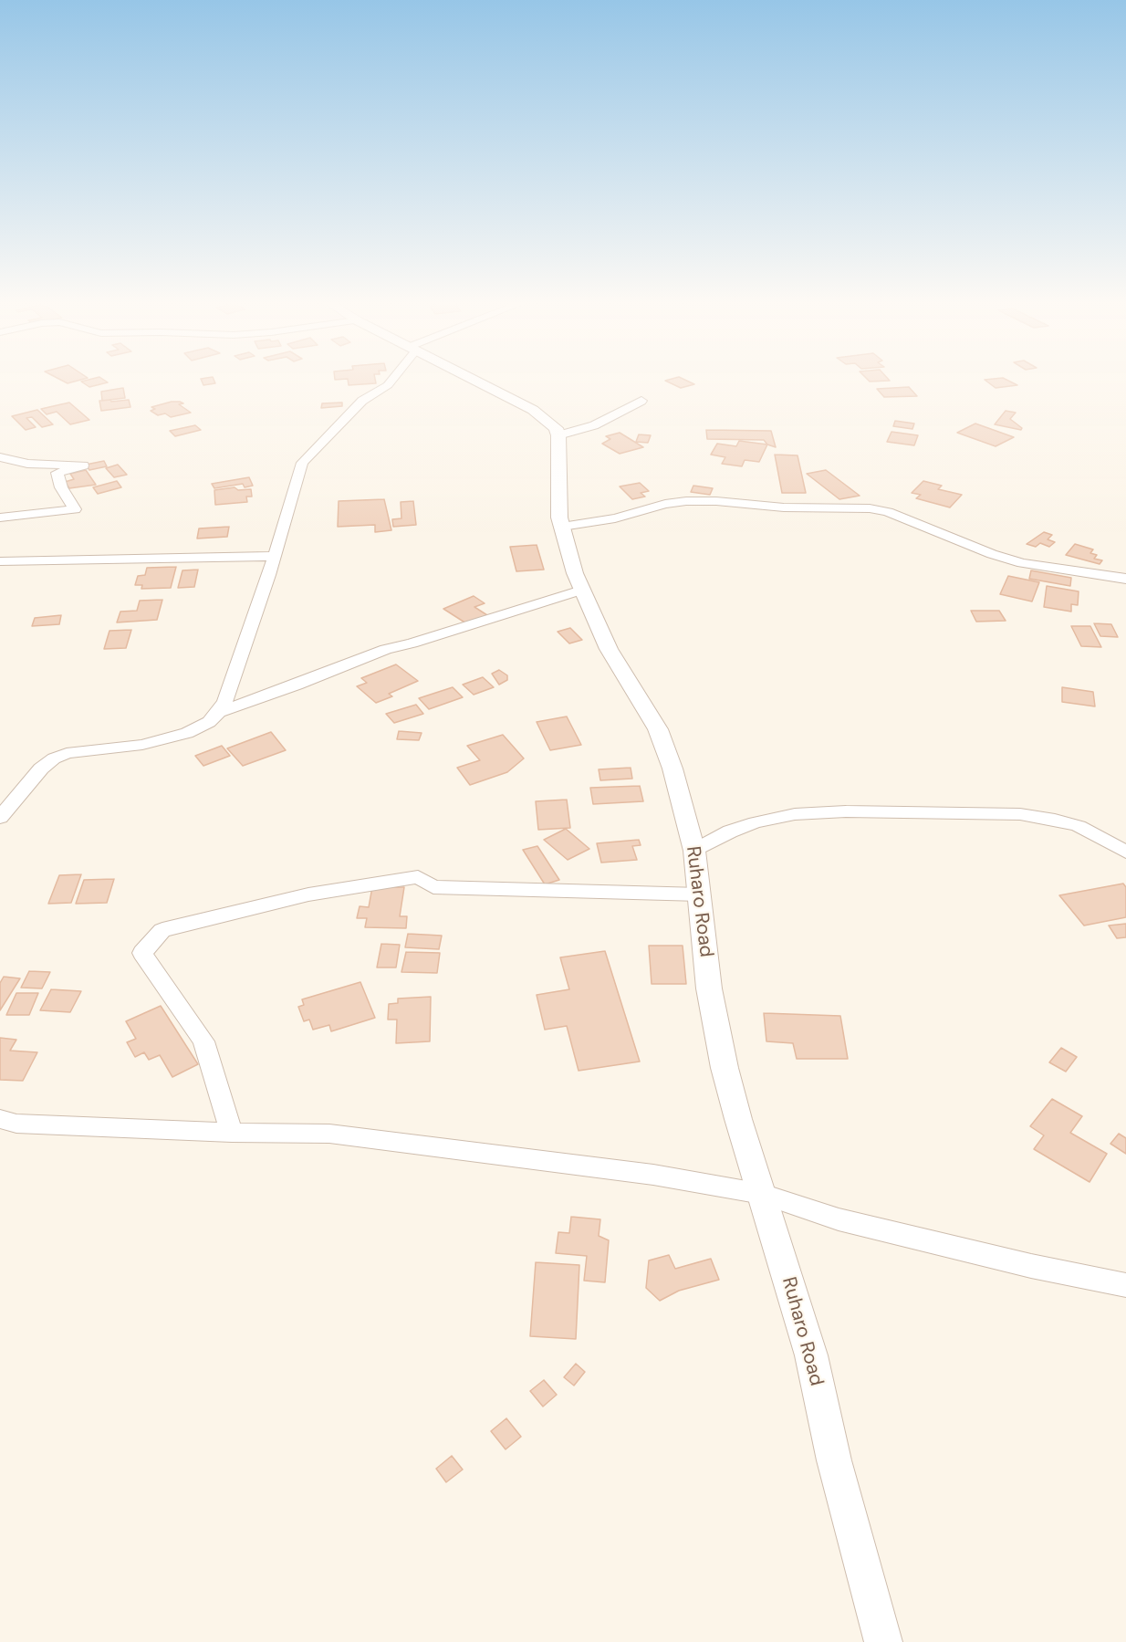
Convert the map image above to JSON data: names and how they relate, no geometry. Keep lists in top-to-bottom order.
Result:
{
  "streets": {
    "street": ["Ruharo Road"]
  }
}
